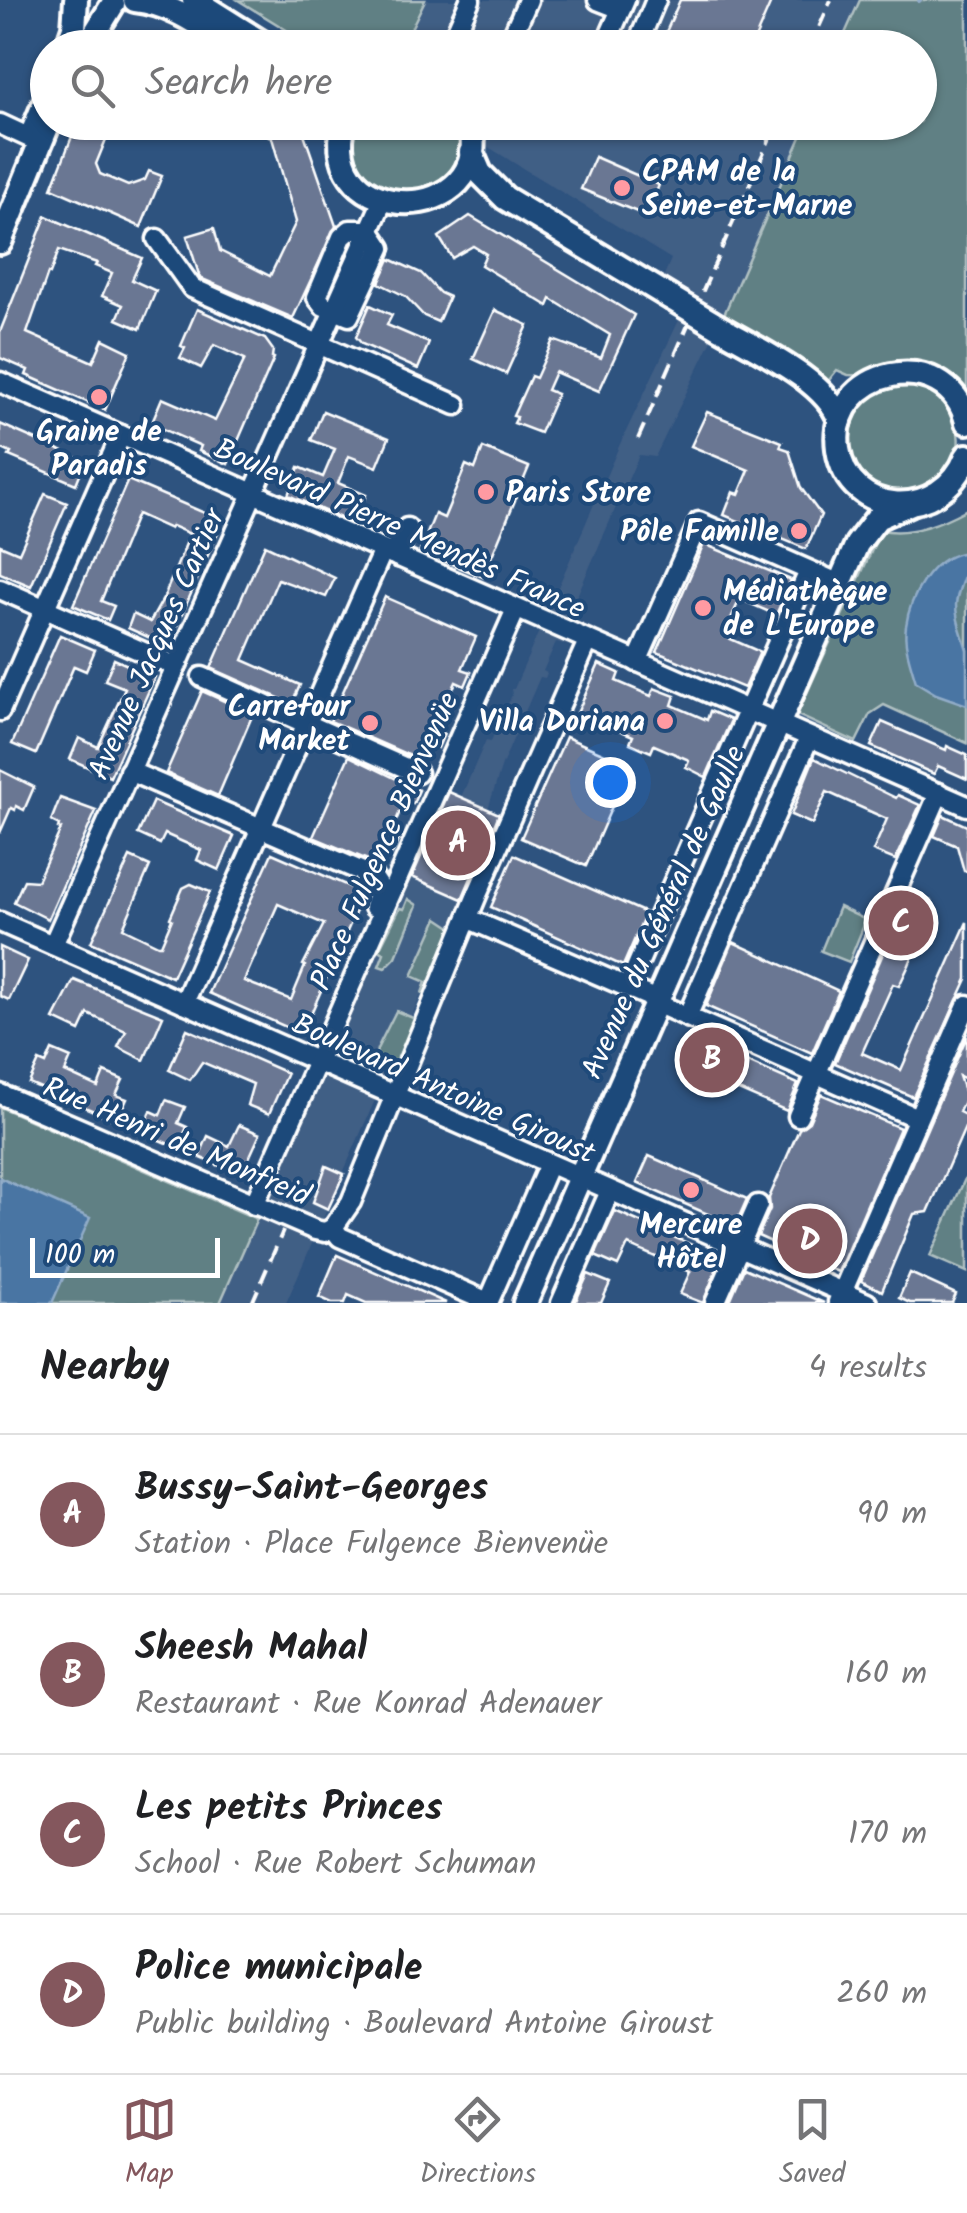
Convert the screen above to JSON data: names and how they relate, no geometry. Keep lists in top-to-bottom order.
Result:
{
  "streets": {
    "main road": ["Avenue du Général de Gaulle"],
    "street": [
      "Boulevard Pierre Mendès France",
      "Avenue Jacques Cartier",
      "Place Fulgence Bienvenüe",
      "Boulevard Antoine Giroust",
      "Rue Henri de Monfreid"
    ]
  },
  "crossings": [
    ["Boulevard Pierre Mendès France", "Avenue Jacques Cartier"],
    ["Boulevard Pierre Mendès France", "Avenue du Général de Gaulle"],
    ["Avenue Jacques Cartier", "Boulevard Antoine Giroust"],
    ["Place Fulgence Bienvenüe", "Boulevard Antoine Giroust"],
    ["Place Fulgence Bienvenüe", "Rue Henri de Monfreid"],
    ["Avenue du Général de Gaulle", "Boulevard Antoine Giroust"]
  ],
  "places": [
    "CPAM de la Seine-et-Marne",
    "Graine de Paradis",
    "Paris Store",
    "Pôle Famille",
    "Médiathèque de L'Europe",
    "Villa Doriana",
    "Carrefour Market",
    "Mercure Hôtel"
  ],
  "scale_bar": "100 m",
  "page": {
    "search": "Search here",
    "pins": [
      "A",
      "C",
      "B",
      "D"
    ],
    "scale": "100 m",
    "heading": ["Nearby", "4 results"],
    "list": [
      {
        "mark": "A",
        "name": "Bussy-Saint-Georges",
        "note": "Station · Place Fulgence Bienvenüe",
        "value": "90 m"
      },
      {
        "mark": "B",
        "name": "Sheesh Mahal",
        "note": "Restaurant · Rue Konrad Adenauer",
        "value": "160 m"
      },
      {
        "mark": "C",
        "name": "Les petits Princes",
        "note": "School · Rue Robert Schuman",
        "value": "170 m"
      },
      {
        "mark": "D",
        "name": "Police municipale",
        "note": "Public building · Boulevard Antoine Giroust",
        "value": "260 m"
      }
    ],
    "nav": ["Map", "Directions", "Saved"]
  }
}
